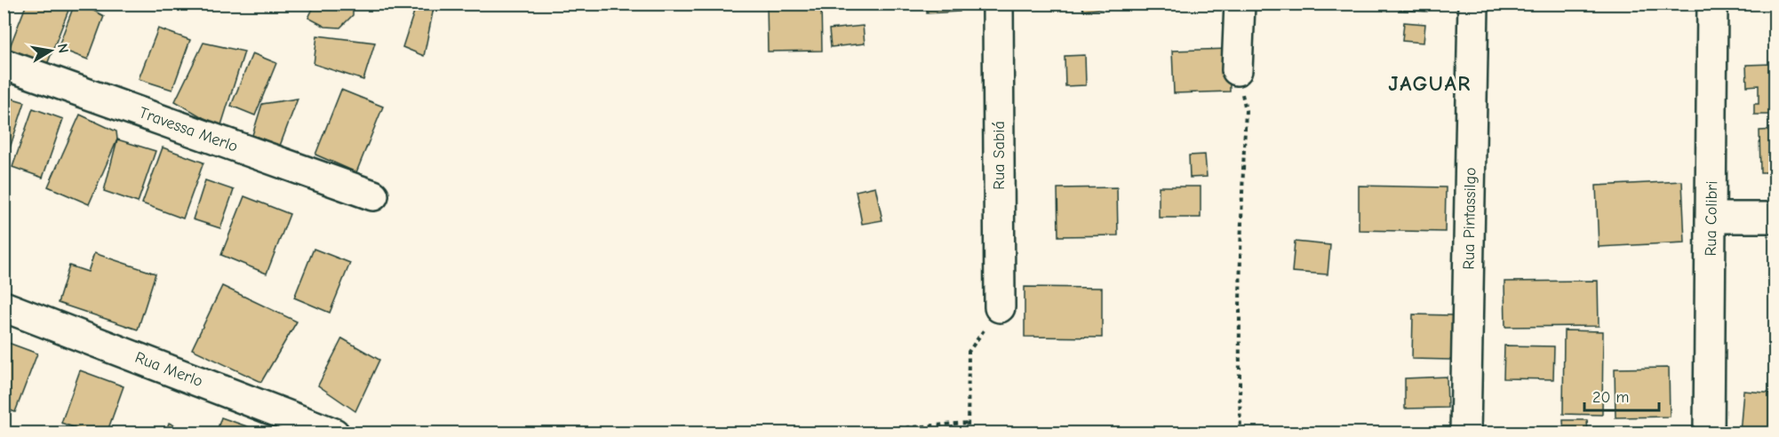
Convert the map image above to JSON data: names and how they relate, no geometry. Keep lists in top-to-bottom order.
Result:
{
  "streets": {
    "street": [
      "Travessa Merlo",
      "Rua Sabiá",
      "Rua Pintassilgo",
      "Rua Colibri",
      "Rua Merlo"
    ]
  },
  "districts": ["JAGUAR"],
  "scale_bar": "20 m",
  "north": "right"
}
